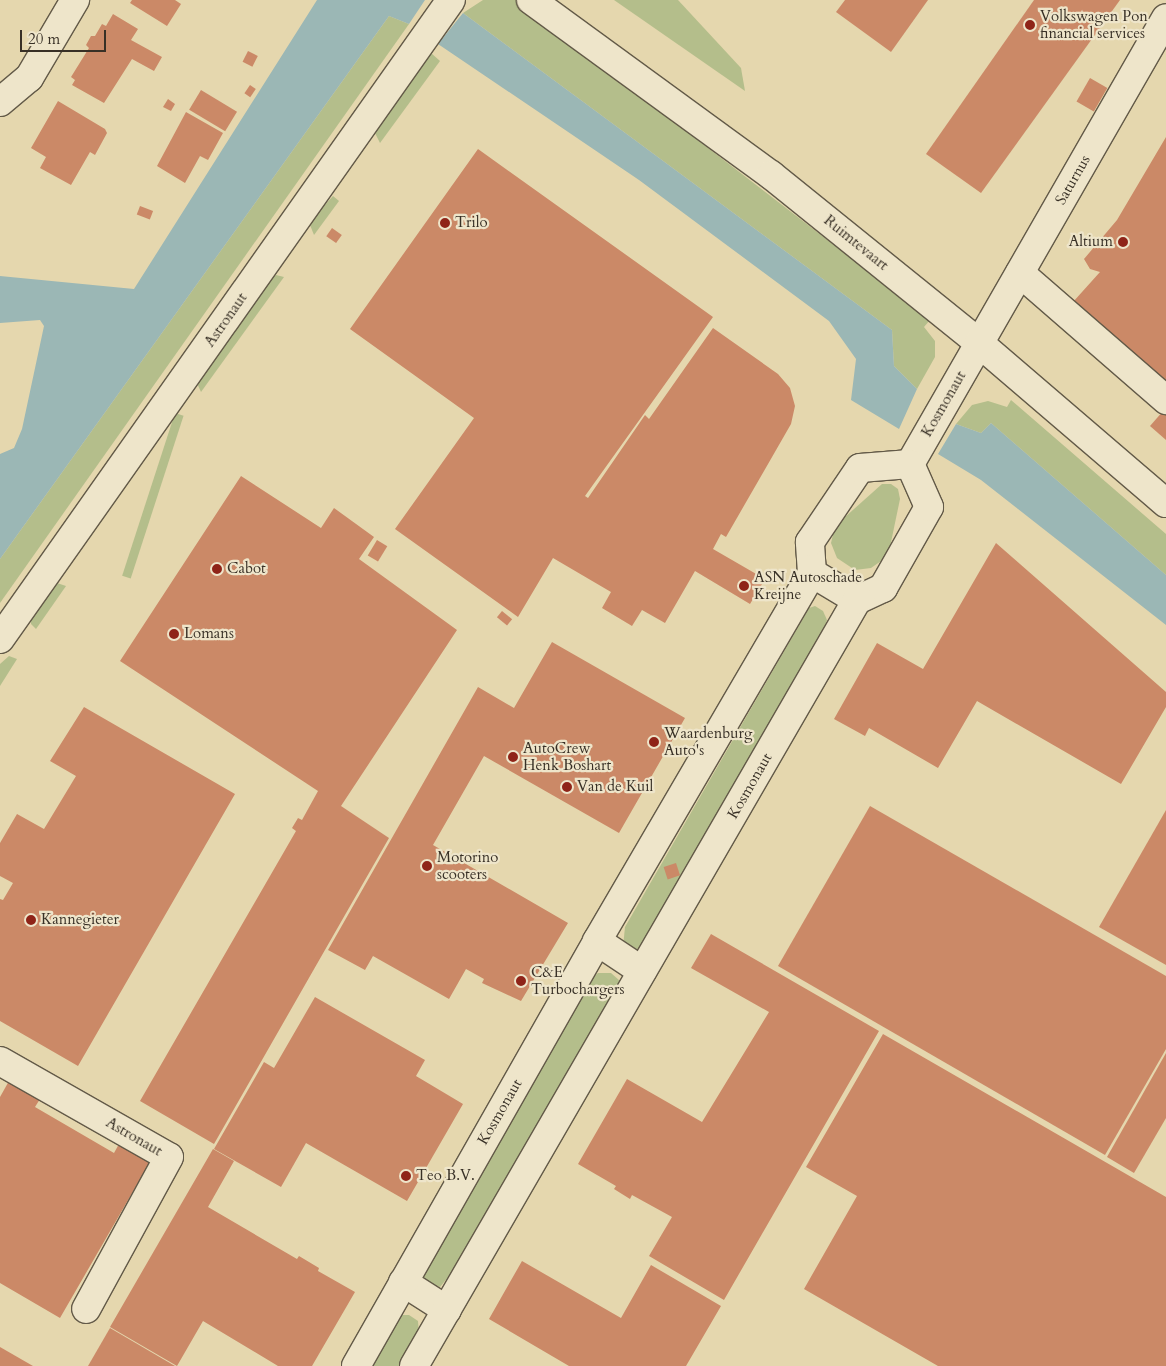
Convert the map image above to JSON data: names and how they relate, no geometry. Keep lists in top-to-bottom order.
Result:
{
  "streets": {
    "street": [
      "Saturnus",
      "Ruimtevaart",
      "Astronaut",
      "Kosmonaut"
    ]
  },
  "crossings": [
    ["Saturnus", "Ruimtevaart"],
    ["Saturnus", "Kosmonaut"],
    ["Ruimtevaart", "Kosmonaut"]
  ],
  "places": [
    "Volkswagen Pon financial services",
    "Trilo",
    "Altium",
    "Cabot",
    "ASN Autoschade Kreijne",
    "Lomans",
    "Waardenburg Auto's",
    "AutoCrew Henk Boshart",
    "Van de Kuil",
    "Motorino scooters",
    "Kannegieter",
    "C&E Turbochargers",
    "Teo B.V."
  ],
  "scale_bar": "20 m"
}
